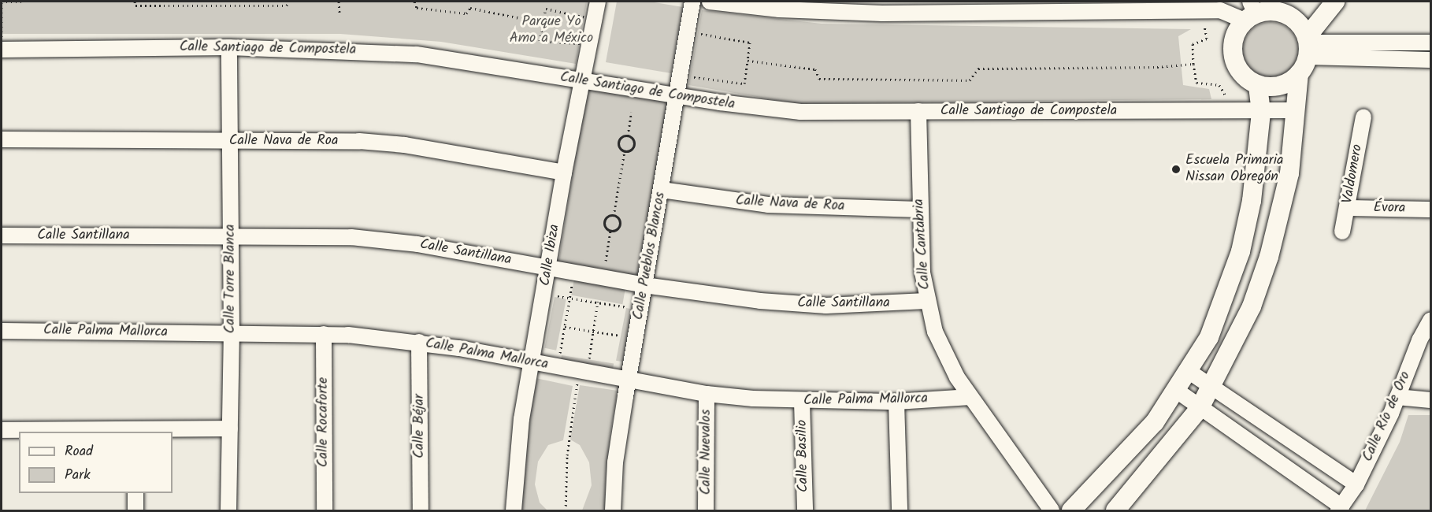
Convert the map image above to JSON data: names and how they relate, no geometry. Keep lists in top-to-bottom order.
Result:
{
  "streets": {
    "street": [
      "Calle Santiago de Compostela",
      "Calle Nava de Roa",
      "Valdomero",
      "Évora",
      "Calle Santillana",
      "Calle Cantabria",
      "Calle Ibiza",
      "Calle Pueblos Blancos",
      "Calle Torre Blanca",
      "Calle Palma Mallorca",
      "Calle Río de Oro",
      "Calle Rocaforte",
      "Calle Béjar",
      "Calle Nuevalos",
      "Calle Basilio"
    ]
  },
  "crossings": [
    ["Calle Santiago de Compostela", "Calle Cantabria"],
    ["Calle Santiago de Compostela", "Calle Ibiza"],
    ["Calle Santiago de Compostela", "Calle Pueblos Blancos"],
    ["Calle Santiago de Compostela", "Calle Torre Blanca"],
    ["Calle Nava de Roa", "Calle Cantabria"],
    ["Calle Nava de Roa", "Calle Ibiza"],
    ["Calle Nava de Roa", "Calle Pueblos Blancos"],
    ["Calle Nava de Roa", "Calle Torre Blanca"],
    ["Valdomero", "Évora"],
    ["Calle Santillana", "Calle Cantabria"],
    ["Calle Santillana", "Calle Ibiza"],
    ["Calle Santillana", "Calle Pueblos Blancos"],
    ["Calle Santillana", "Calle Torre Blanca"],
    ["Calle Cantabria", "Calle Palma Mallorca"],
    ["Calle Ibiza", "Calle Palma Mallorca"],
    ["Calle Pueblos Blancos", "Calle Palma Mallorca"],
    ["Calle Torre Blanca", "Calle Palma Mallorca"],
    ["Calle Palma Mallorca", "Calle Rocaforte"],
    ["Calle Palma Mallorca", "Calle Béjar"],
    ["Calle Palma Mallorca", "Calle Nuevalos"],
    ["Calle Palma Mallorca", "Calle Basilio"]
  ],
  "parks": ["Parque Yo Amo a México"],
  "places": ["Escuela Primaria Nissan Obregón"],
  "legend": ["Road", "Park"]
}
